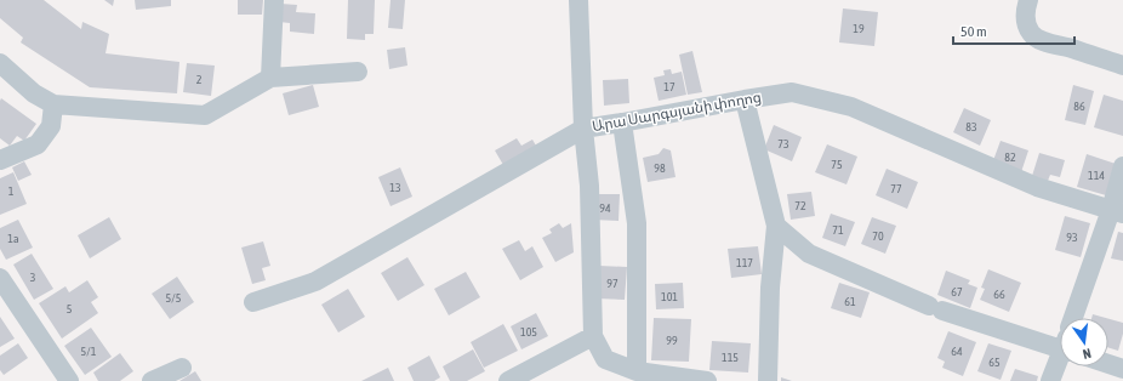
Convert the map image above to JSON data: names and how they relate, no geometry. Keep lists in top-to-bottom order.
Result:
{
  "streets": {
    "street": ["Արա Սարգսյանի փողոց"]
  },
  "house_numbers": [
    "19",
    "2",
    "17",
    "86",
    "83",
    "73",
    "82",
    "75",
    "98",
    "114",
    "13",
    "77",
    "1",
    "72",
    "94",
    "71",
    "70",
    "93",
    "1a",
    "117",
    "3",
    "97",
    "67",
    "66",
    "101",
    "5/5",
    "61",
    "5",
    "105",
    "99",
    "5/1",
    "64",
    "115",
    "65"
  ],
  "scale_bar": "50 m",
  "north": "bottom"
}
